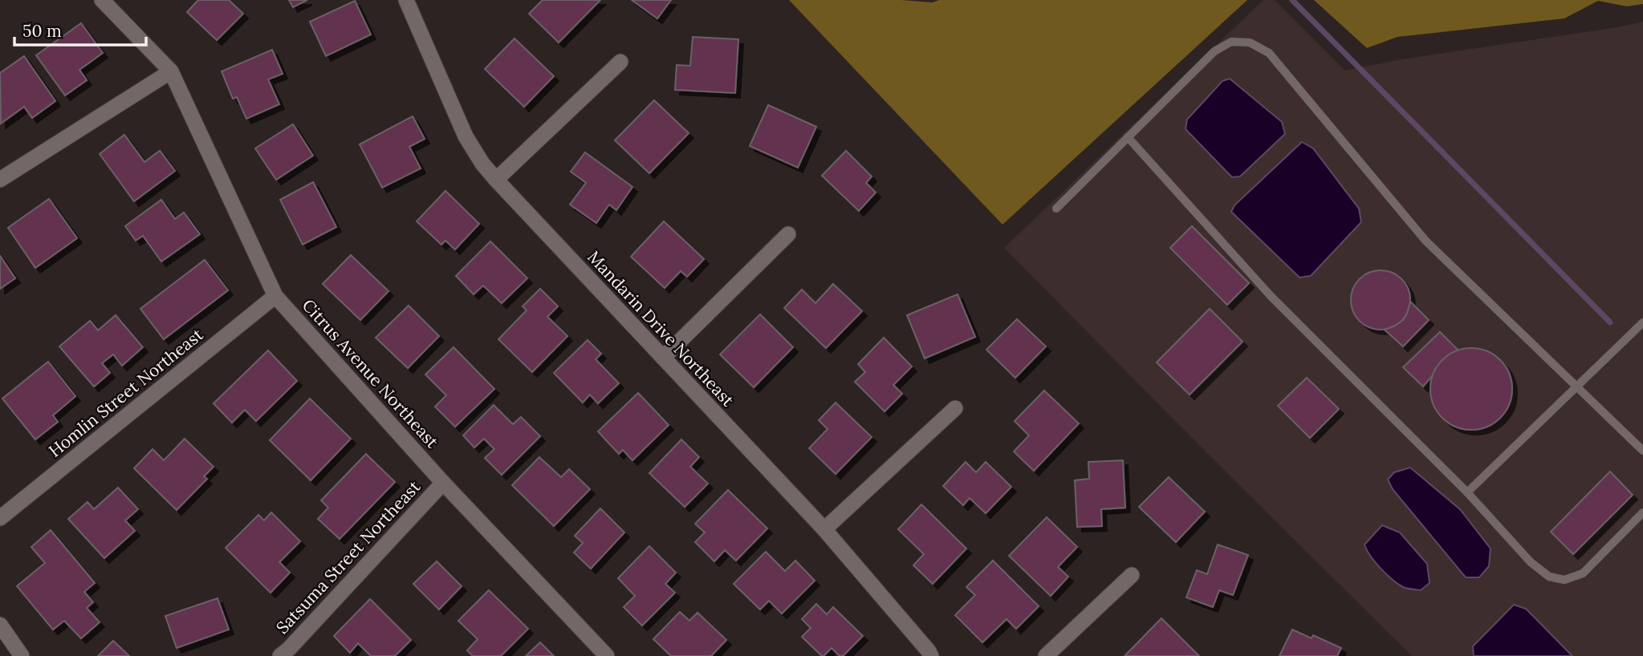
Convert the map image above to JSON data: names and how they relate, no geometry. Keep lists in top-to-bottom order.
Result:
{
  "streets": {
    "street": [
      "Mandarin Drive Northeast",
      "Citrus Avenue Northeast",
      "Homlin Street Northeast",
      "Satsuma Street Northeast"
    ]
  },
  "crossings": [
    ["Citrus Avenue Northeast", "Homlin Street Northeast"],
    ["Citrus Avenue Northeast", "Satsuma Street Northeast"]
  ],
  "scale_bar": "50 m"
}
